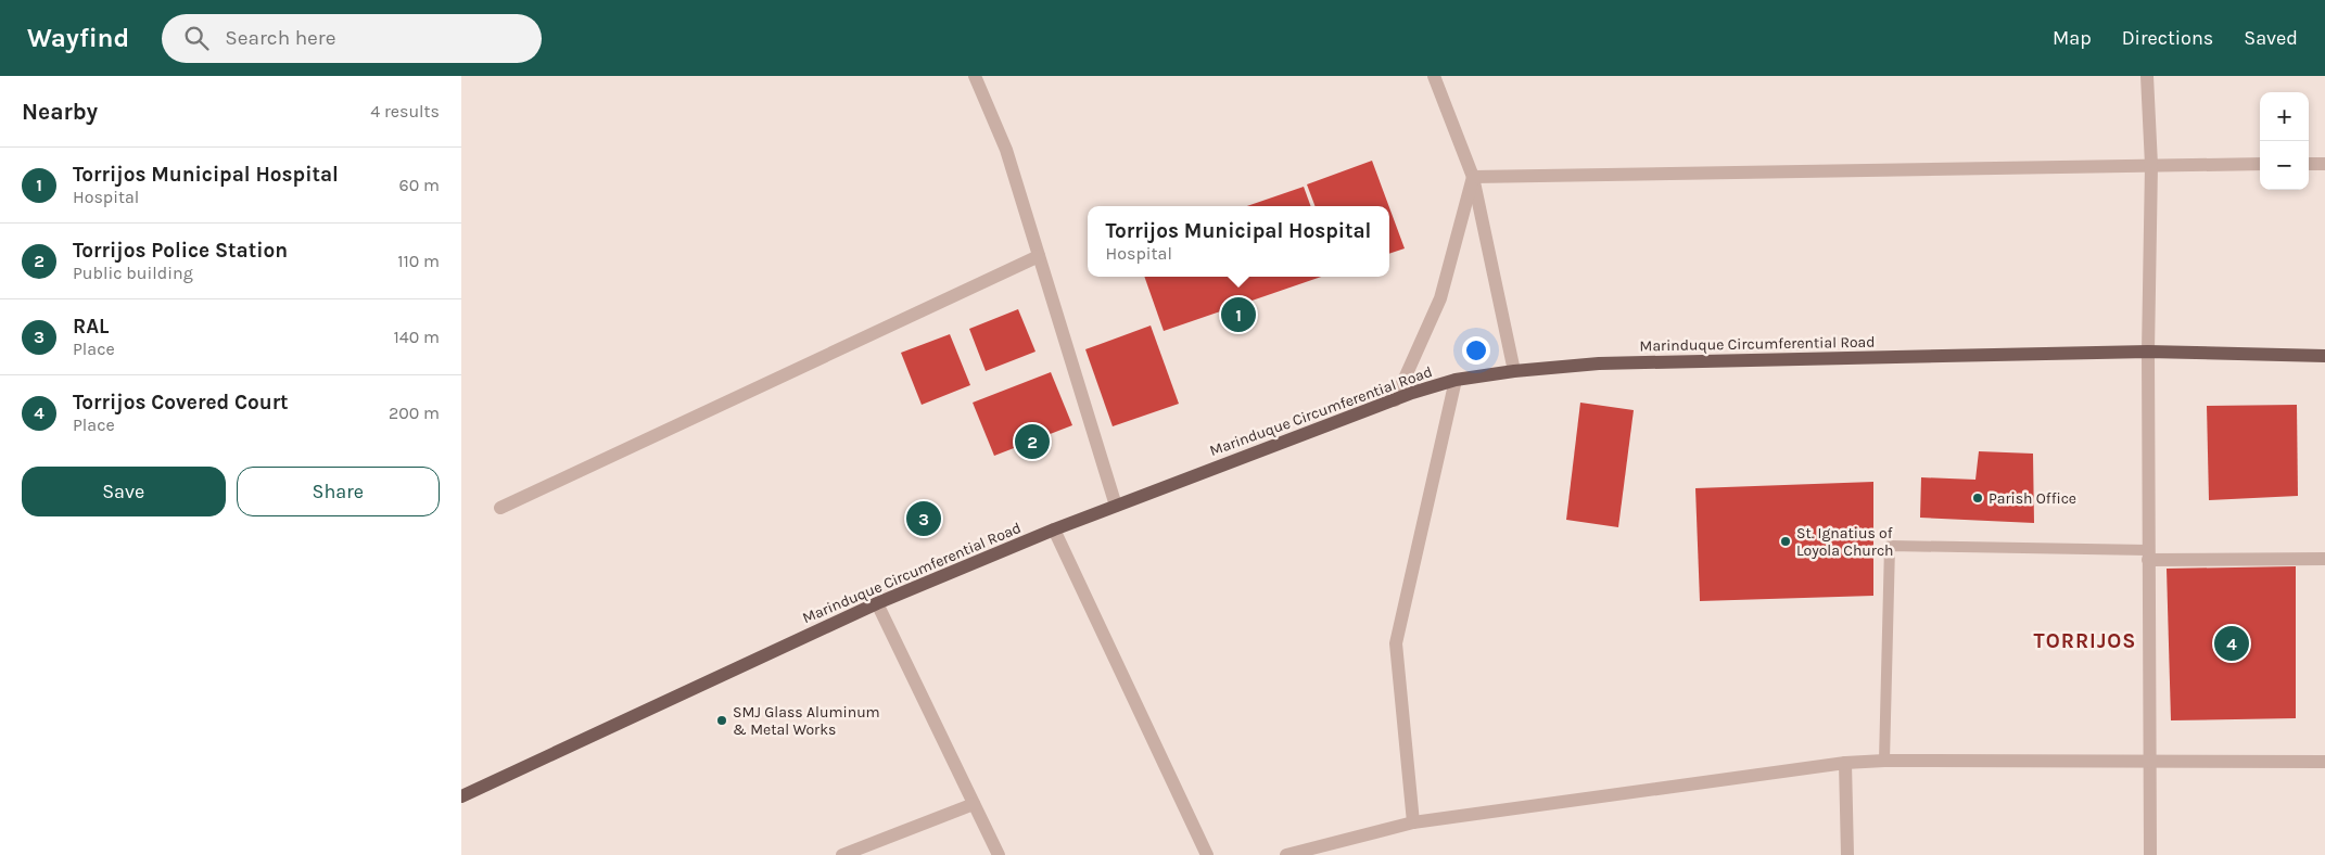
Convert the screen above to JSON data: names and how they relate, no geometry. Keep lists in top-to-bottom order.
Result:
{
  "streets": {
    "main road": ["Marinduque Circumferential Road"]
  },
  "districts": ["TORRIJOS"],
  "places": ["Parish Office", "St. Ignatius of Loyola Church", "SMJ Glass Aluminum & Metal Works"],
  "page": {
    "header": "Wayfind",
    "search": "Search here",
    "nav": ["Map", "Directions", "Saved"],
    "heading": ["Nearby", "4 results"],
    "map_buttons": ["+", "−"],
    "list": [
      {
        "mark": "1",
        "name": "Torrijos Municipal Hospital",
        "note": "Hospital",
        "value": "60 m"
      },
      {
        "mark": "2",
        "name": "Torrijos Police Station",
        "note": "Public building",
        "value": "110 m"
      },
      {
        "mark": "3",
        "name": "RAL",
        "note": "Place",
        "value": "140 m"
      },
      {
        "mark": "4",
        "name": "Torrijos Covered Court",
        "note": "Place",
        "value": "200 m"
      }
    ],
    "popup": ["Torrijos Municipal Hospital", "Hospital"],
    "pins": [
      "1",
      "2",
      "3",
      "4"
    ],
    "buttons": ["Save", "Share"]
  }
}
